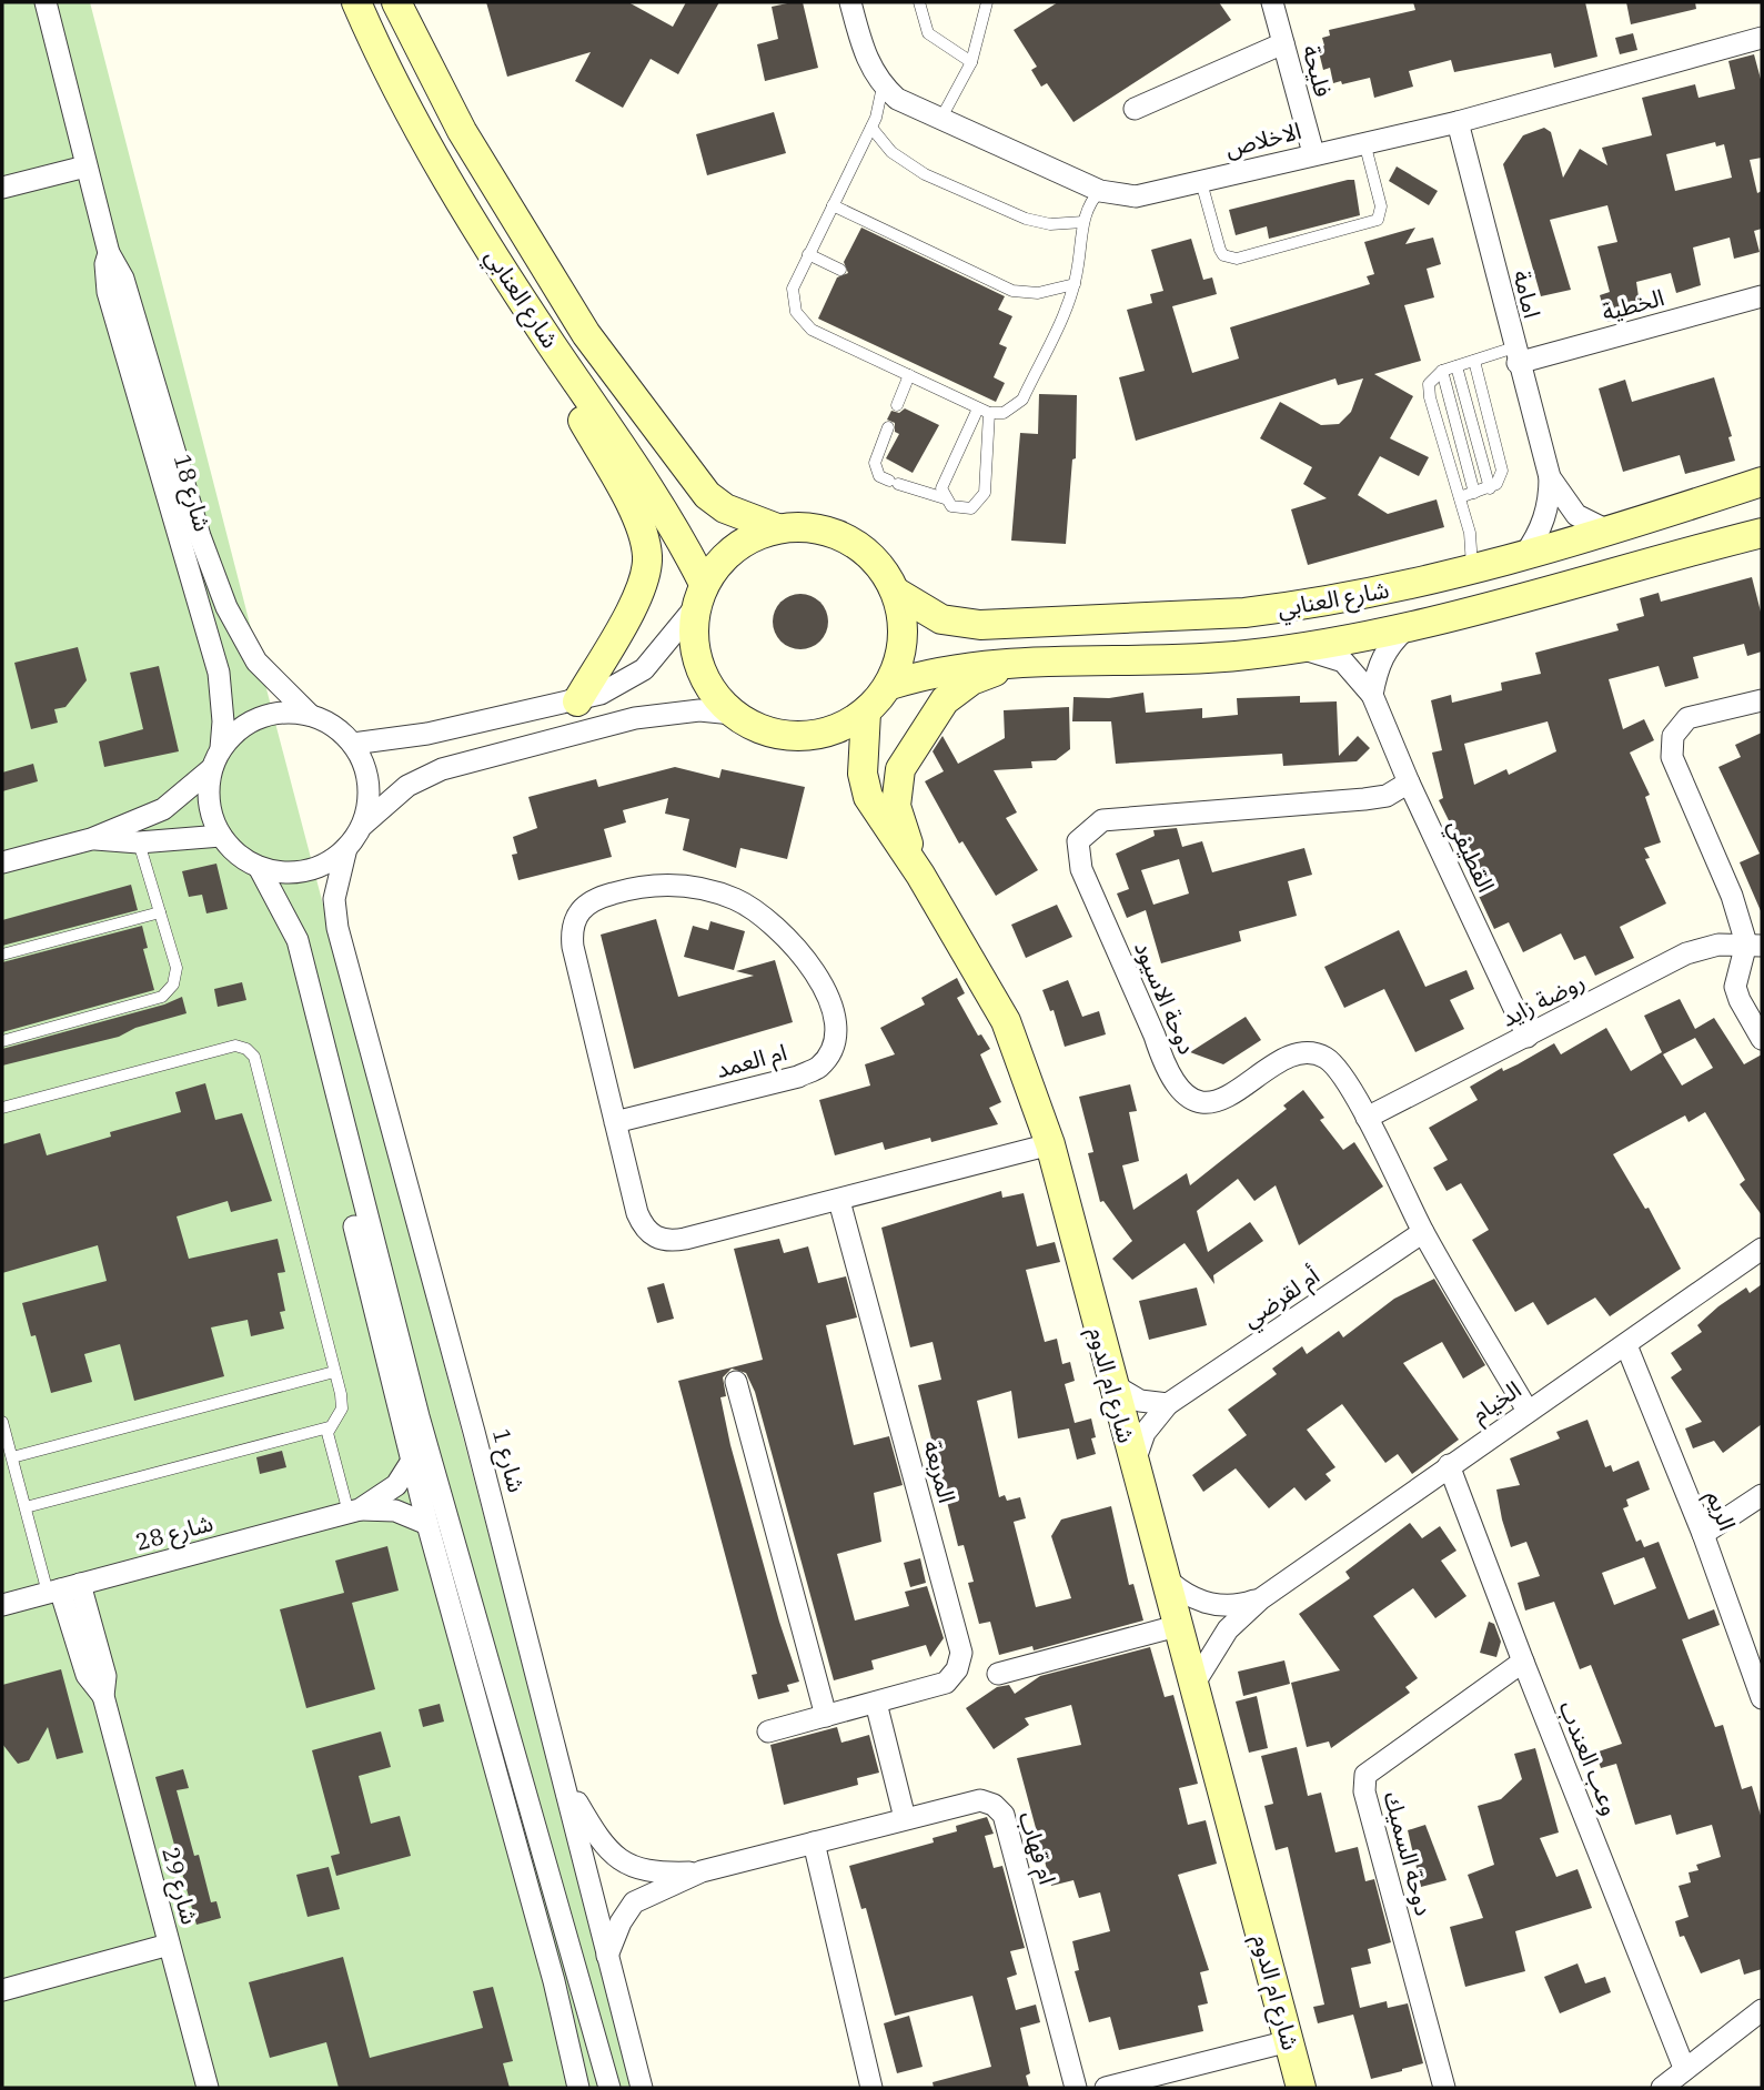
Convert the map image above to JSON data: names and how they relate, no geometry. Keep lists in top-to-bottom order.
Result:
{
  "streets": {
    "street": [
      "فليحة",
      "الاخلاص",
      "امامة",
      "شارع العنابي",
      "الخطية",
      "شارع 18",
      "القطيفي",
      "دوحة الاسيود",
      "روضة زايد",
      "ام العمد",
      "أم لقرضي",
      "شارع ام الدوم",
      "الخيام",
      "شارع 1",
      "المربعة",
      "الريم",
      "شارع 28",
      "وعب العندب",
      "ام قهاب",
      "دوحة السميك",
      "شارع 29"
    ]
  },
  "crossings": [
    ["فليحة", "الاخلاص"],
    ["الاخلاص", "امامة"],
    ["امامة", "شارع العنابي"],
    ["امامة", "الخطية"],
    ["شارع العنابي", "القطيفي"],
    ["شارع العنابي", "شارع ام الدوم"],
    ["شارع 18", "شارع 1"],
    ["القطيفي", "دوحة الاسيود"],
    ["القطيفي", "روضة زايد"],
    ["دوحة الاسيود", "روضة زايد"],
    ["دوحة الاسيود", "أم لقرضي"],
    ["دوحة الاسيود", "الخيام"],
    ["ام العمد", "شارع ام الدوم"],
    ["ام العمد", "المربعة"],
    ["أم لقرضي", "شارع ام الدوم"],
    ["شارع ام الدوم", "الخيام"],
    ["الخيام", "الريم"],
    ["الخيام", "وعب العندب"],
    ["شارع 1", "ام قهاب"],
    ["شارع 28", "شارع 29"],
    ["وعب العندب", "دوحة السميك"]
  ]
}
